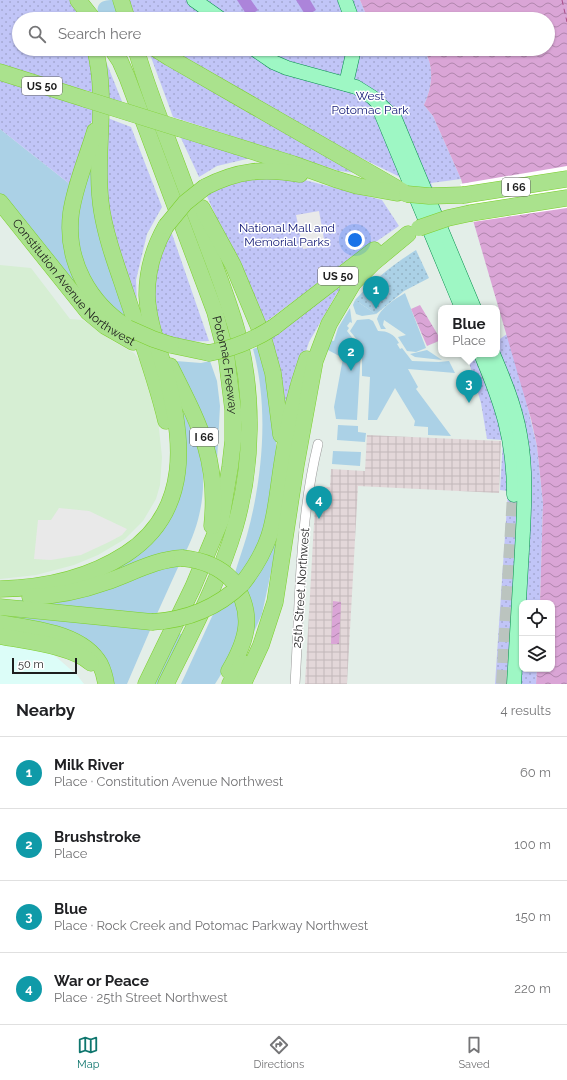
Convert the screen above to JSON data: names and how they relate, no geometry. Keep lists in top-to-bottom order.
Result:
{
  "streets": {
    "highway": [
      "US 50",
      "I 66",
      "Constitution Avenue Northwest",
      "Potomac Freeway"
    ],
    "street": ["25th Street Northwest"]
  },
  "crossings": [
    ["US 50", "I 66"],
    ["I 66", "Constitution Avenue Northwest"],
    ["I 66", "Potomac Freeway"]
  ],
  "parks": ["West Potomac Park", "National Mall and Memorial Parks"],
  "scale_bar": "50 m",
  "page": {
    "search": "Search here",
    "pins": [
      "1",
      "2",
      "3",
      "4"
    ],
    "popup": ["Blue", "Place"],
    "scale": "50 m",
    "heading": ["Nearby", "4 results"],
    "list": [
      {
        "mark": "1",
        "name": "Milk River",
        "note": "Place · Constitution Avenue Northwest",
        "value": "60 m"
      },
      {
        "mark": "2",
        "name": "Brushstroke",
        "note": "Place",
        "value": "100 m"
      },
      {
        "mark": "3",
        "name": "Blue",
        "note": "Place · Rock Creek and Potomac Parkway Northwest",
        "value": "150 m"
      },
      {
        "mark": "4",
        "name": "War or Peace",
        "note": "Place · 25th Street Northwest",
        "value": "220 m"
      }
    ],
    "nav": ["Map", "Directions", "Saved"]
  }
}
